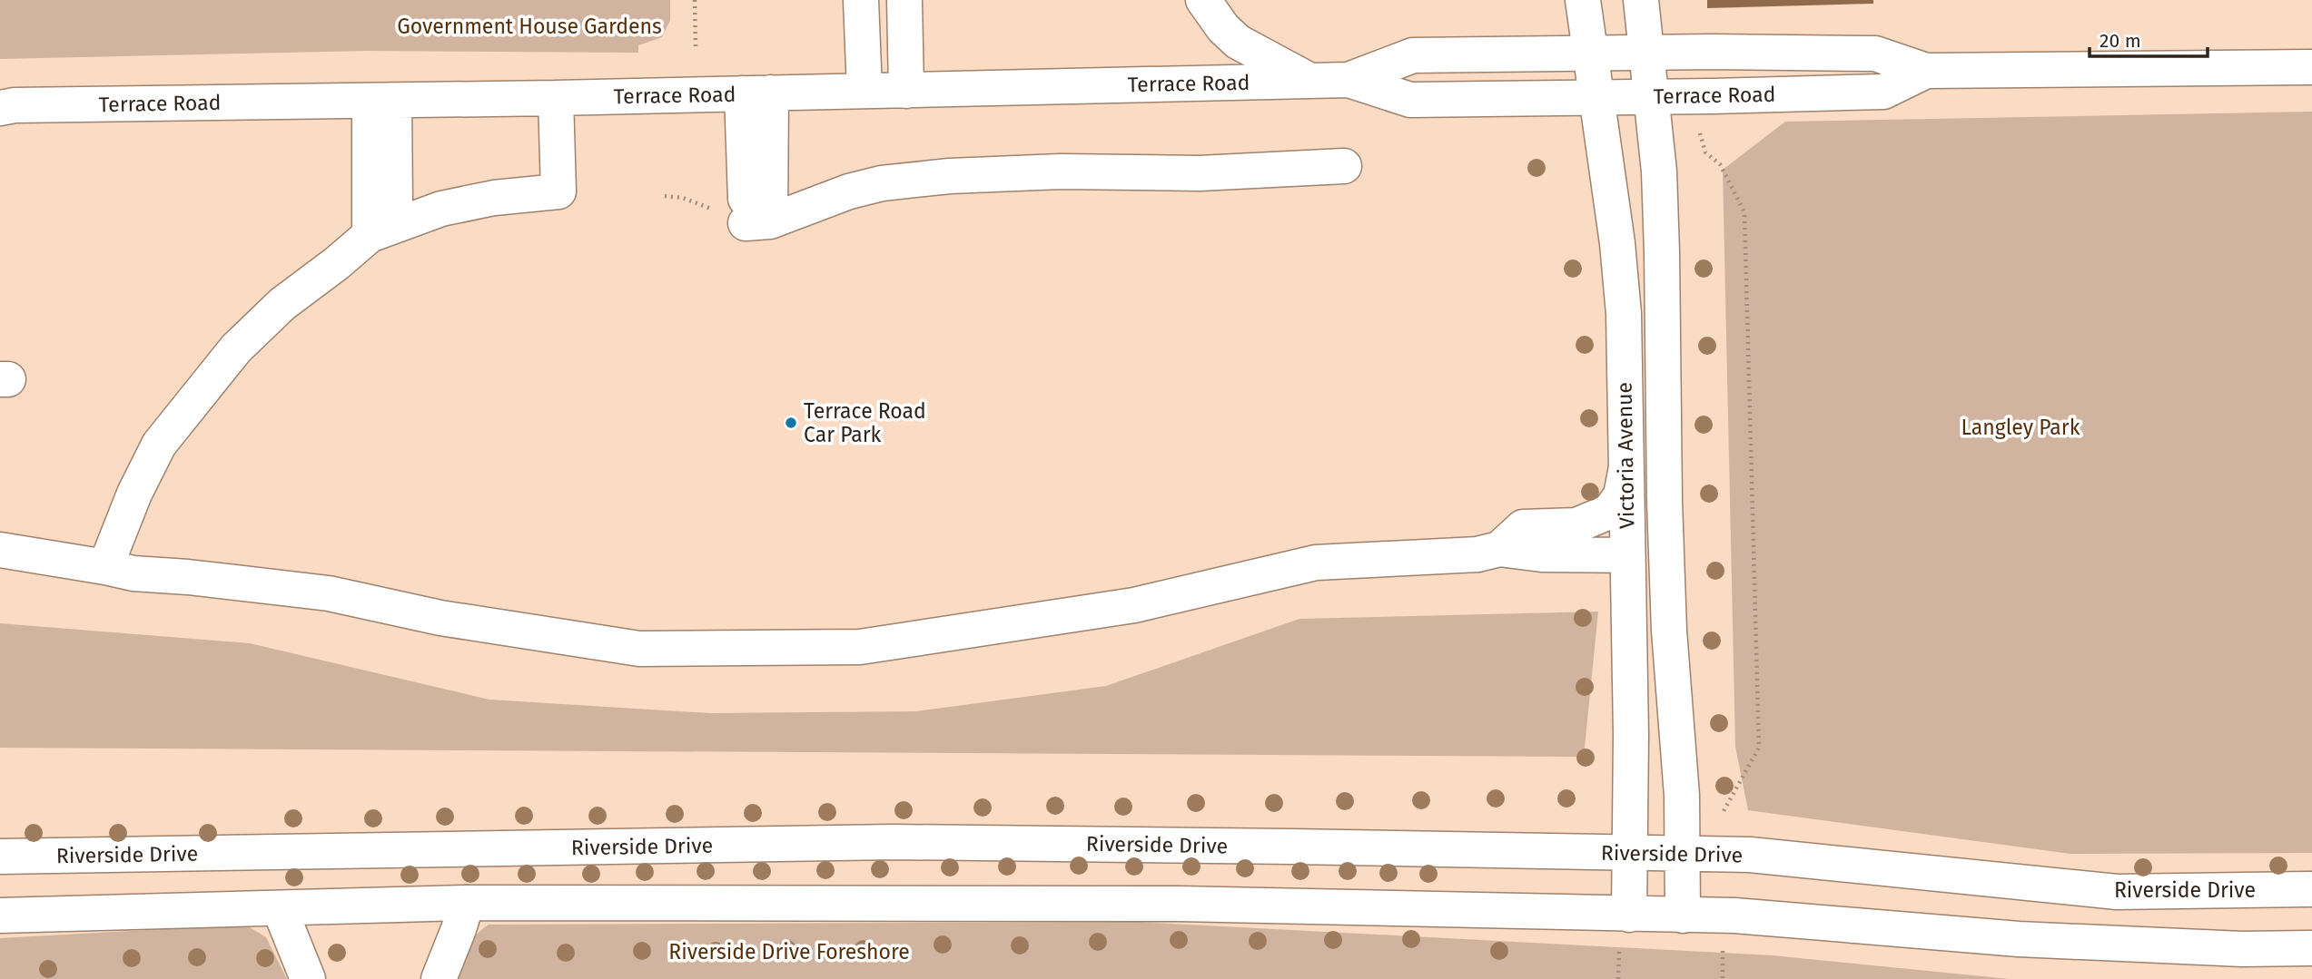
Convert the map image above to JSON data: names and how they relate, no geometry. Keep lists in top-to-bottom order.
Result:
{
  "streets": {
    "main road": ["Terrace Road", "Victoria Avenue", "Riverside Drive"]
  },
  "crossings": [
    ["Terrace Road", "Victoria Avenue"],
    ["Victoria Avenue", "Riverside Drive"]
  ],
  "parks": ["Government House Gardens", "Langley Park", "Riverside Drive Foreshore"],
  "places": ["Terrace Road Car Park"],
  "scale_bar": "20 m"
}
